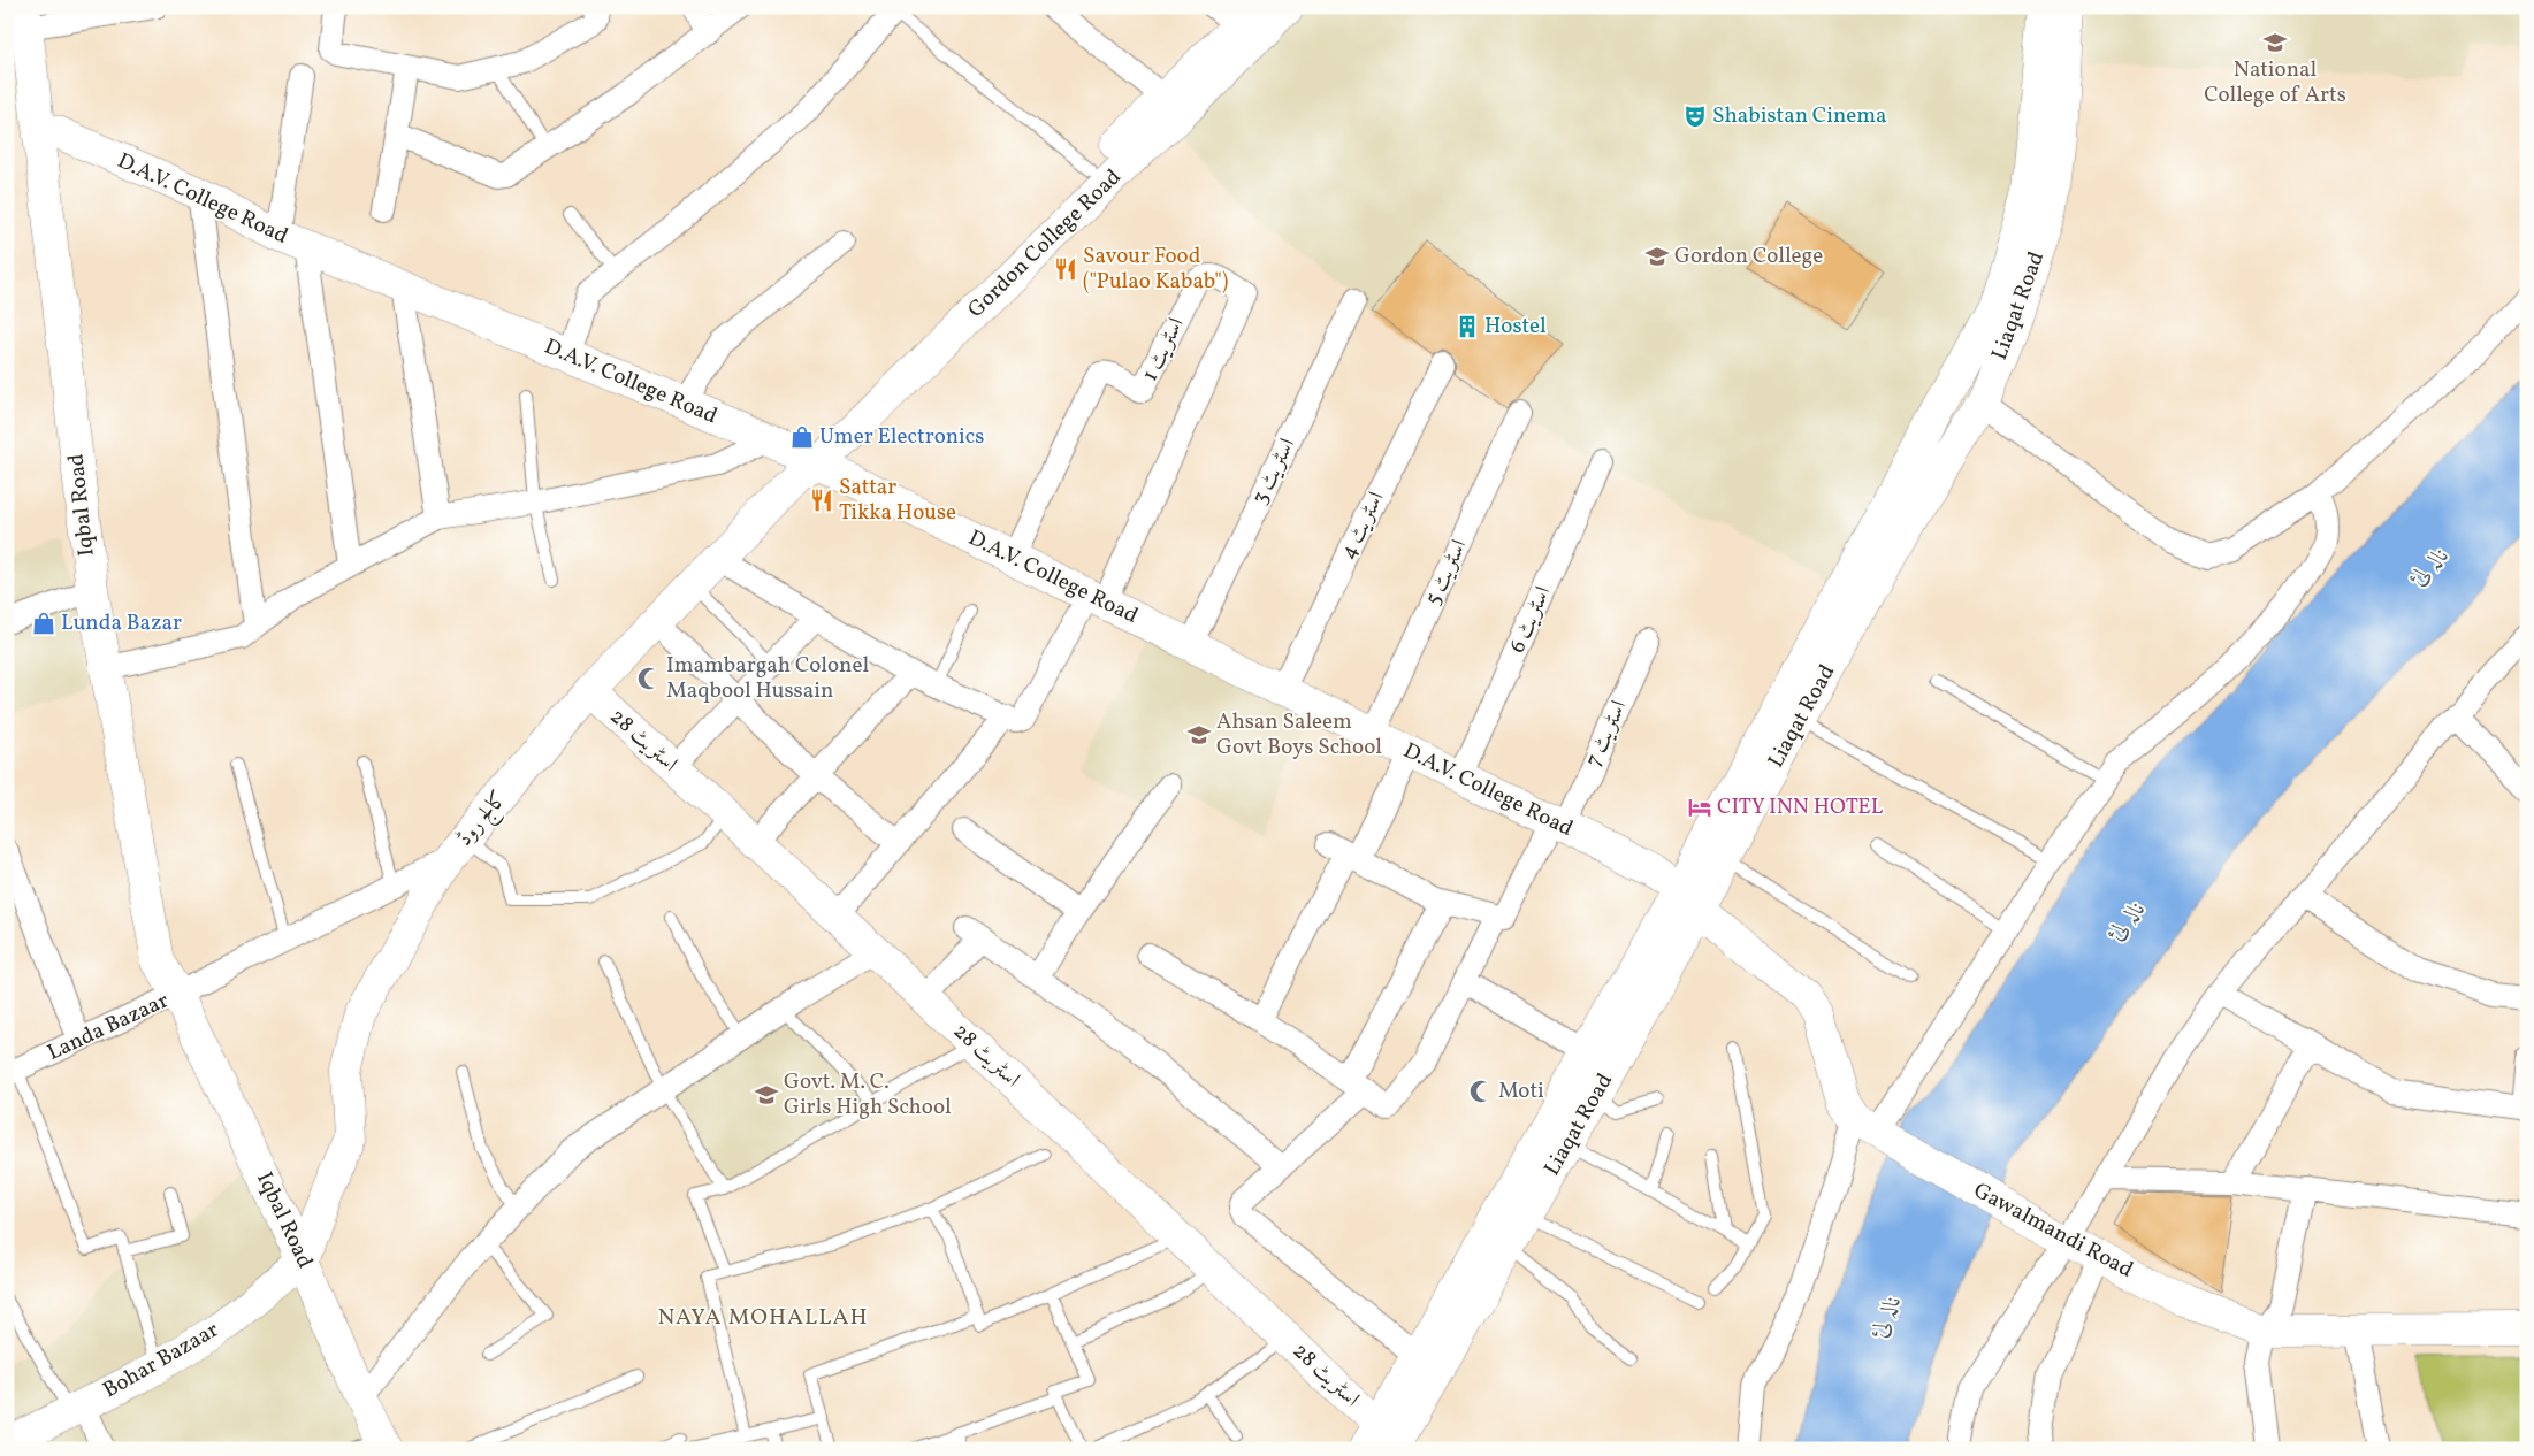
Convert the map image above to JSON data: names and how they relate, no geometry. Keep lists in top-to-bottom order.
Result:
{
  "streets": {
    "street": [
      "D.A.V. College Road",
      "Gordon College Road",
      "Liaqat Road",
      "اسٹریٹ 1",
      "اسٹریٹ 3",
      "Iqbal Road",
      "اسٹریٹ 4",
      "اسٹریٹ 5",
      "اسٹریٹ 6",
      "اسٹریٹ 7",
      "اسٹریٹ 28",
      "کالج روڈ",
      "Landa Bazaar",
      "Gawalmandi Road",
      "Bohar Bazaar"
    ]
  },
  "crossings": [
    ["D.A.V. College Road", "Gordon College Road"],
    ["D.A.V. College Road", "Liaqat Road"],
    ["D.A.V. College Road", "اسٹریٹ 1"],
    ["D.A.V. College Road", "اسٹریٹ 3"],
    ["D.A.V. College Road", "Iqbal Road"],
    ["D.A.V. College Road", "اسٹریٹ 4"],
    ["D.A.V. College Road", "اسٹریٹ 5"],
    ["D.A.V. College Road", "اسٹریٹ 6"],
    ["D.A.V. College Road", "اسٹریٹ 7"],
    ["D.A.V. College Road", "کالج روڈ"],
    ["Gordon College Road", "کالج روڈ"],
    ["Liaqat Road", "اسٹریٹ 28"],
    ["Iqbal Road", "کالج روڈ"],
    ["Iqbal Road", "Landa Bazaar"],
    ["Iqbal Road", "Bohar Bazaar"],
    ["اسٹریٹ 28", "کالج روڈ"],
    ["کالج روڈ", "Landa Bazaar"],
    ["کالج روڈ", "Bohar Bazaar"]
  ],
  "districts": ["NAYA MOHALLAH"],
  "water": ["نالہ لئ"],
  "places": {
    "school or university": [
      "National College of Arts",
      "Gordon College",
      "Ahsan Saleem Govt Boys School",
      "Govt. M. C. Girls High School"
    ],
    "theatre": ["Shabistan Cinema"],
    "restaurant": ["Savour Food (\"Pulao Kabab\")", "Sattar Tikka House"],
    "building": ["Hostel"],
    "shop": ["Umer Electronics", "Lunda Bazar"],
    "mosque": ["Imambargah Colonel Maqbool Hussain", "Moti"],
    "hotel": ["CITY INN HOTEL"]
  }
}
